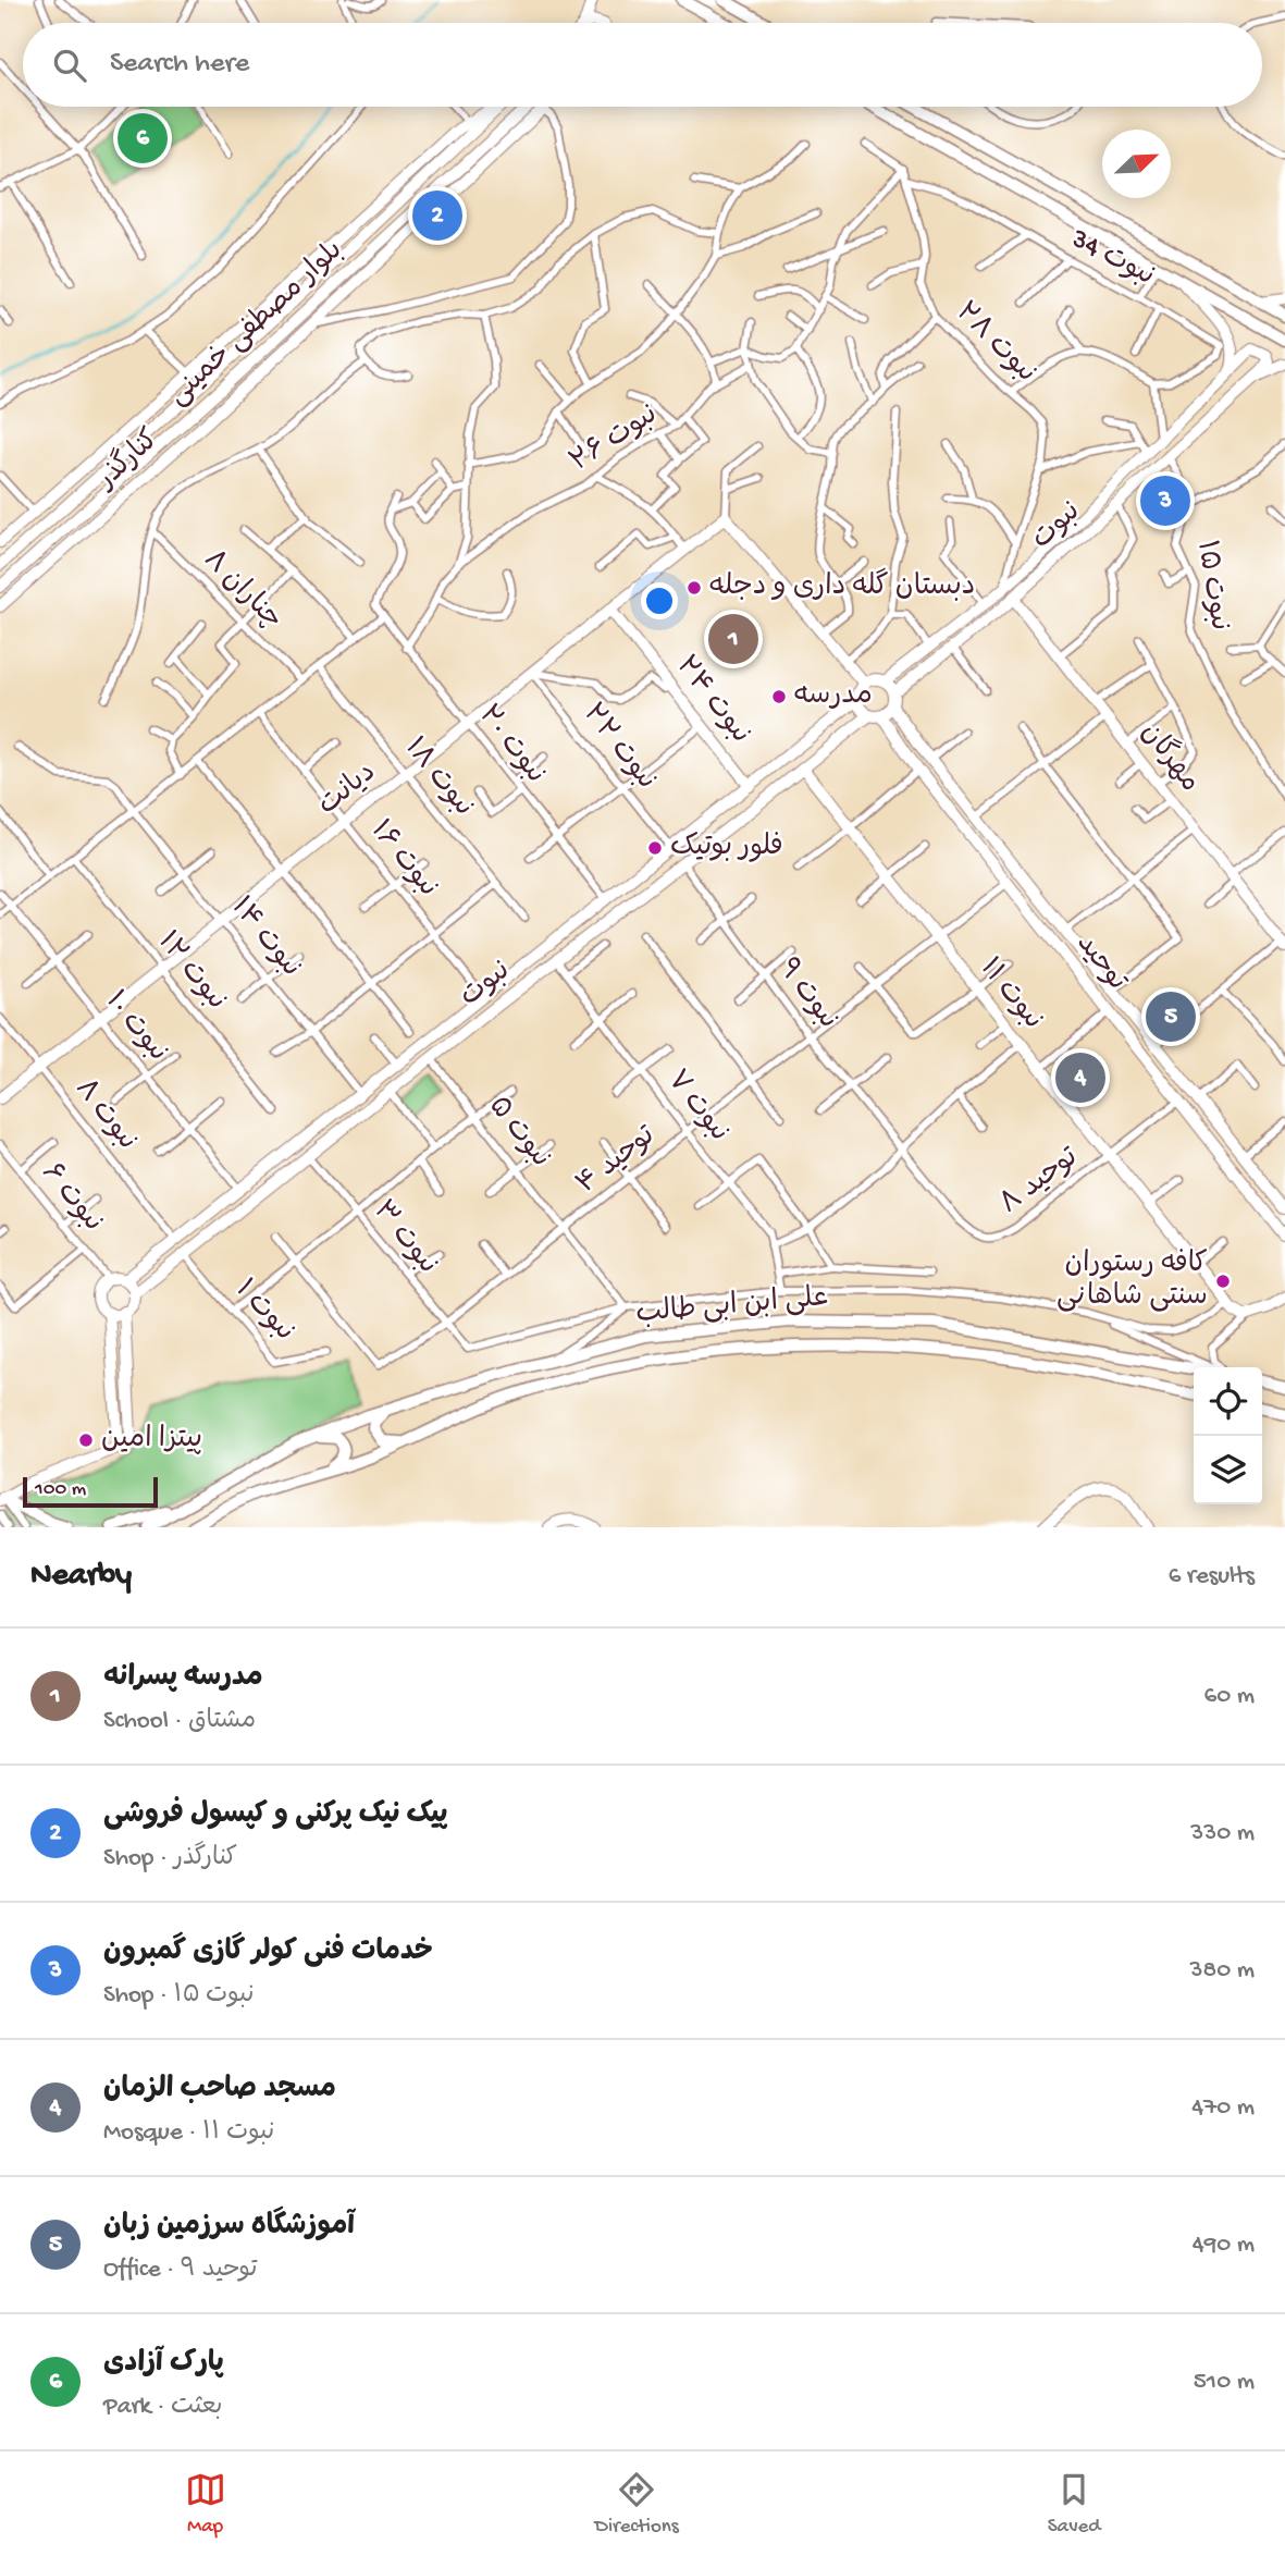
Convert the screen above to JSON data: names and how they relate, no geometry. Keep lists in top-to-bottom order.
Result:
{
  "streets": {
    "main road": ["علی ابن ابی طالب"],
    "street": [
      "نبوت 34",
      "بلوار مصطفی خمینی",
      "نبوت ۲۸",
      "نبوت ۲۶",
      "کنارگذر",
      "نبوت",
      "نبوت ۱۵",
      "چناران ۸",
      "نبوت ۲۴",
      "نبوت ۲۰",
      "نبوت ۲۲",
      "مهرگان",
      "نبوت ۱۸",
      "دیانت",
      "نبوت ۱۶",
      "نبوت ۱۴",
      "توحید",
      "نبوت ۱۲",
      "نبوت ۹",
      "نبوت ۱۱",
      "نبوت ۱۰",
      "نبوت ۷",
      "نبوت ۸",
      "نبوت ۵",
      "توحید ۴",
      "توحید ۸",
      "نبوت ۶",
      "نبوت ۳",
      "نبوت ۱"
    ]
  },
  "crossings": [
    ["نبوت 34", "نبوت ۲۸"],
    ["نبوت ۲۸", "نبوت"],
    ["نبوت", "نبوت ۱۵"],
    ["نبوت", "نبوت ۲۴"],
    ["نبوت", "نبوت ۲۰"],
    ["نبوت", "نبوت ۲۲"],
    ["نبوت", "مهرگان"],
    ["نبوت", "نبوت ۱۶"],
    ["نبوت", "نبوت ۱۴"],
    ["نبوت", "توحید"],
    ["نبوت", "نبوت ۹"],
    ["نبوت", "نبوت ۱۱"],
    ["نبوت", "نبوت ۱۰"],
    ["نبوت", "نبوت ۷"],
    ["نبوت", "نبوت ۸"],
    ["نبوت", "نبوت ۵"],
    ["نبوت", "نبوت ۶"],
    ["نبوت", "نبوت ۳"],
    ["نبوت", "نبوت ۱"],
    ["نبوت ۲۴", "دیانت"],
    ["نبوت ۲۰", "دیانت"],
    ["نبوت ۲۲", "دیانت"],
    ["نبوت ۱۸", "دیانت"],
    ["دیانت", "نبوت ۱۶"],
    ["دیانت", "نبوت ۱۴"],
    ["دیانت", "نبوت ۱۲"],
    ["دیانت", "نبوت ۱۰"],
    ["دیانت", "نبوت ۸"],
    ["توحید", "توحید ۴"],
    ["توحید", "توحید ۸"],
    ["نبوت ۹", "توحید ۴"],
    ["نبوت ۹", "توحید ۸"],
    ["نبوت ۱۱", "توحید ۴"],
    ["نبوت ۱۱", "توحید ۸"],
    ["نبوت ۷", "توحید ۴"],
    ["نبوت ۵", "توحید ۴"],
    ["نبوت ۵", "نبوت ۳"],
    ["توحید ۴", "نبوت ۳"]
  ],
  "places": [
    "دبستان گله داری و دجله",
    "مدرسه",
    "فلور بوتیک",
    "کافه رستوران سنتی شاهانی",
    "پیتزا امین"
  ],
  "scale_bar": "100 m",
  "north": "top right",
  "page": {
    "search": "Search here",
    "pins": [
      "6",
      "2",
      "3",
      "1",
      "5",
      "4"
    ],
    "scale": "100 m",
    "heading": ["Nearby", "6 results"],
    "list": [
      {
        "mark": "1",
        "name": "مدرسه پسرانه",
        "note": "School · مشتاق",
        "value": "60 m"
      },
      {
        "mark": "2",
        "name": "پیک نیک پرکنی و کپسول فروشی",
        "note": "Shop · کنارگذر",
        "value": "330 m"
      },
      {
        "mark": "3",
        "name": "خدمات فنی کولر گازی گمبرون",
        "note": "Shop · نبوت ۱۵",
        "value": "380 m"
      },
      {
        "mark": "4",
        "name": "مسجد صاحب الزمان",
        "note": "Mosque · نبوت ۱۱",
        "value": "470 m"
      },
      {
        "mark": "5",
        "name": "آموزشگاه سرزمین زبان",
        "note": "Office · توحید ۹",
        "value": "490 m"
      },
      {
        "mark": "6",
        "name": "پارک آزادی",
        "note": "Park · بعثت",
        "value": "510 m"
      }
    ],
    "nav": ["Map", "Directions", "Saved"]
  }
}
